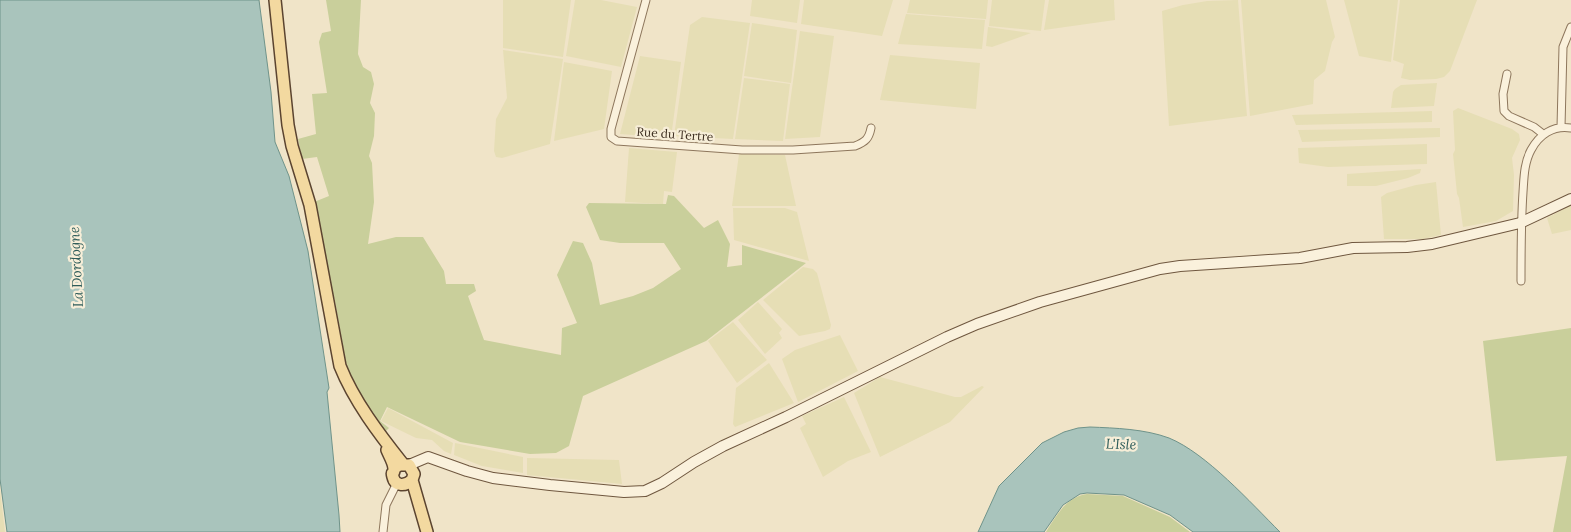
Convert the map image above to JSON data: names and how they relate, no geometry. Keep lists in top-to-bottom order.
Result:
{
  "streets": {
    "street": ["Rue du Tertre"]
  },
  "water": ["La Dordogne", "L'Isle"]
}
